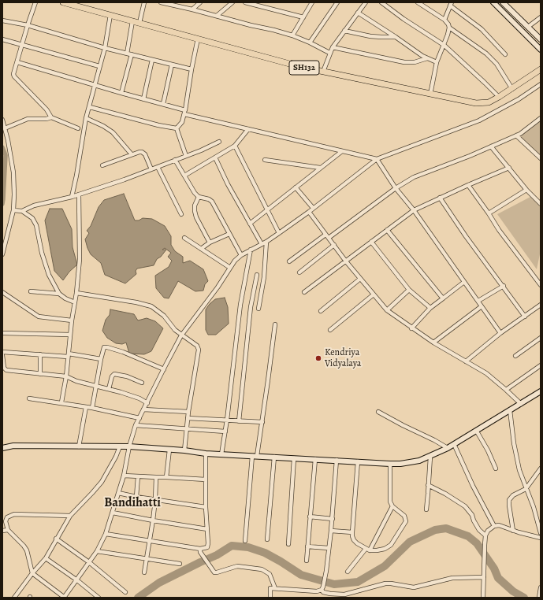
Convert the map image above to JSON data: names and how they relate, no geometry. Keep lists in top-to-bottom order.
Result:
{
  "streets": {
    "main road": ["SH132"]
  },
  "districts": ["Bandihatti"],
  "places": ["Kendriya Vidyalaya"]
}
